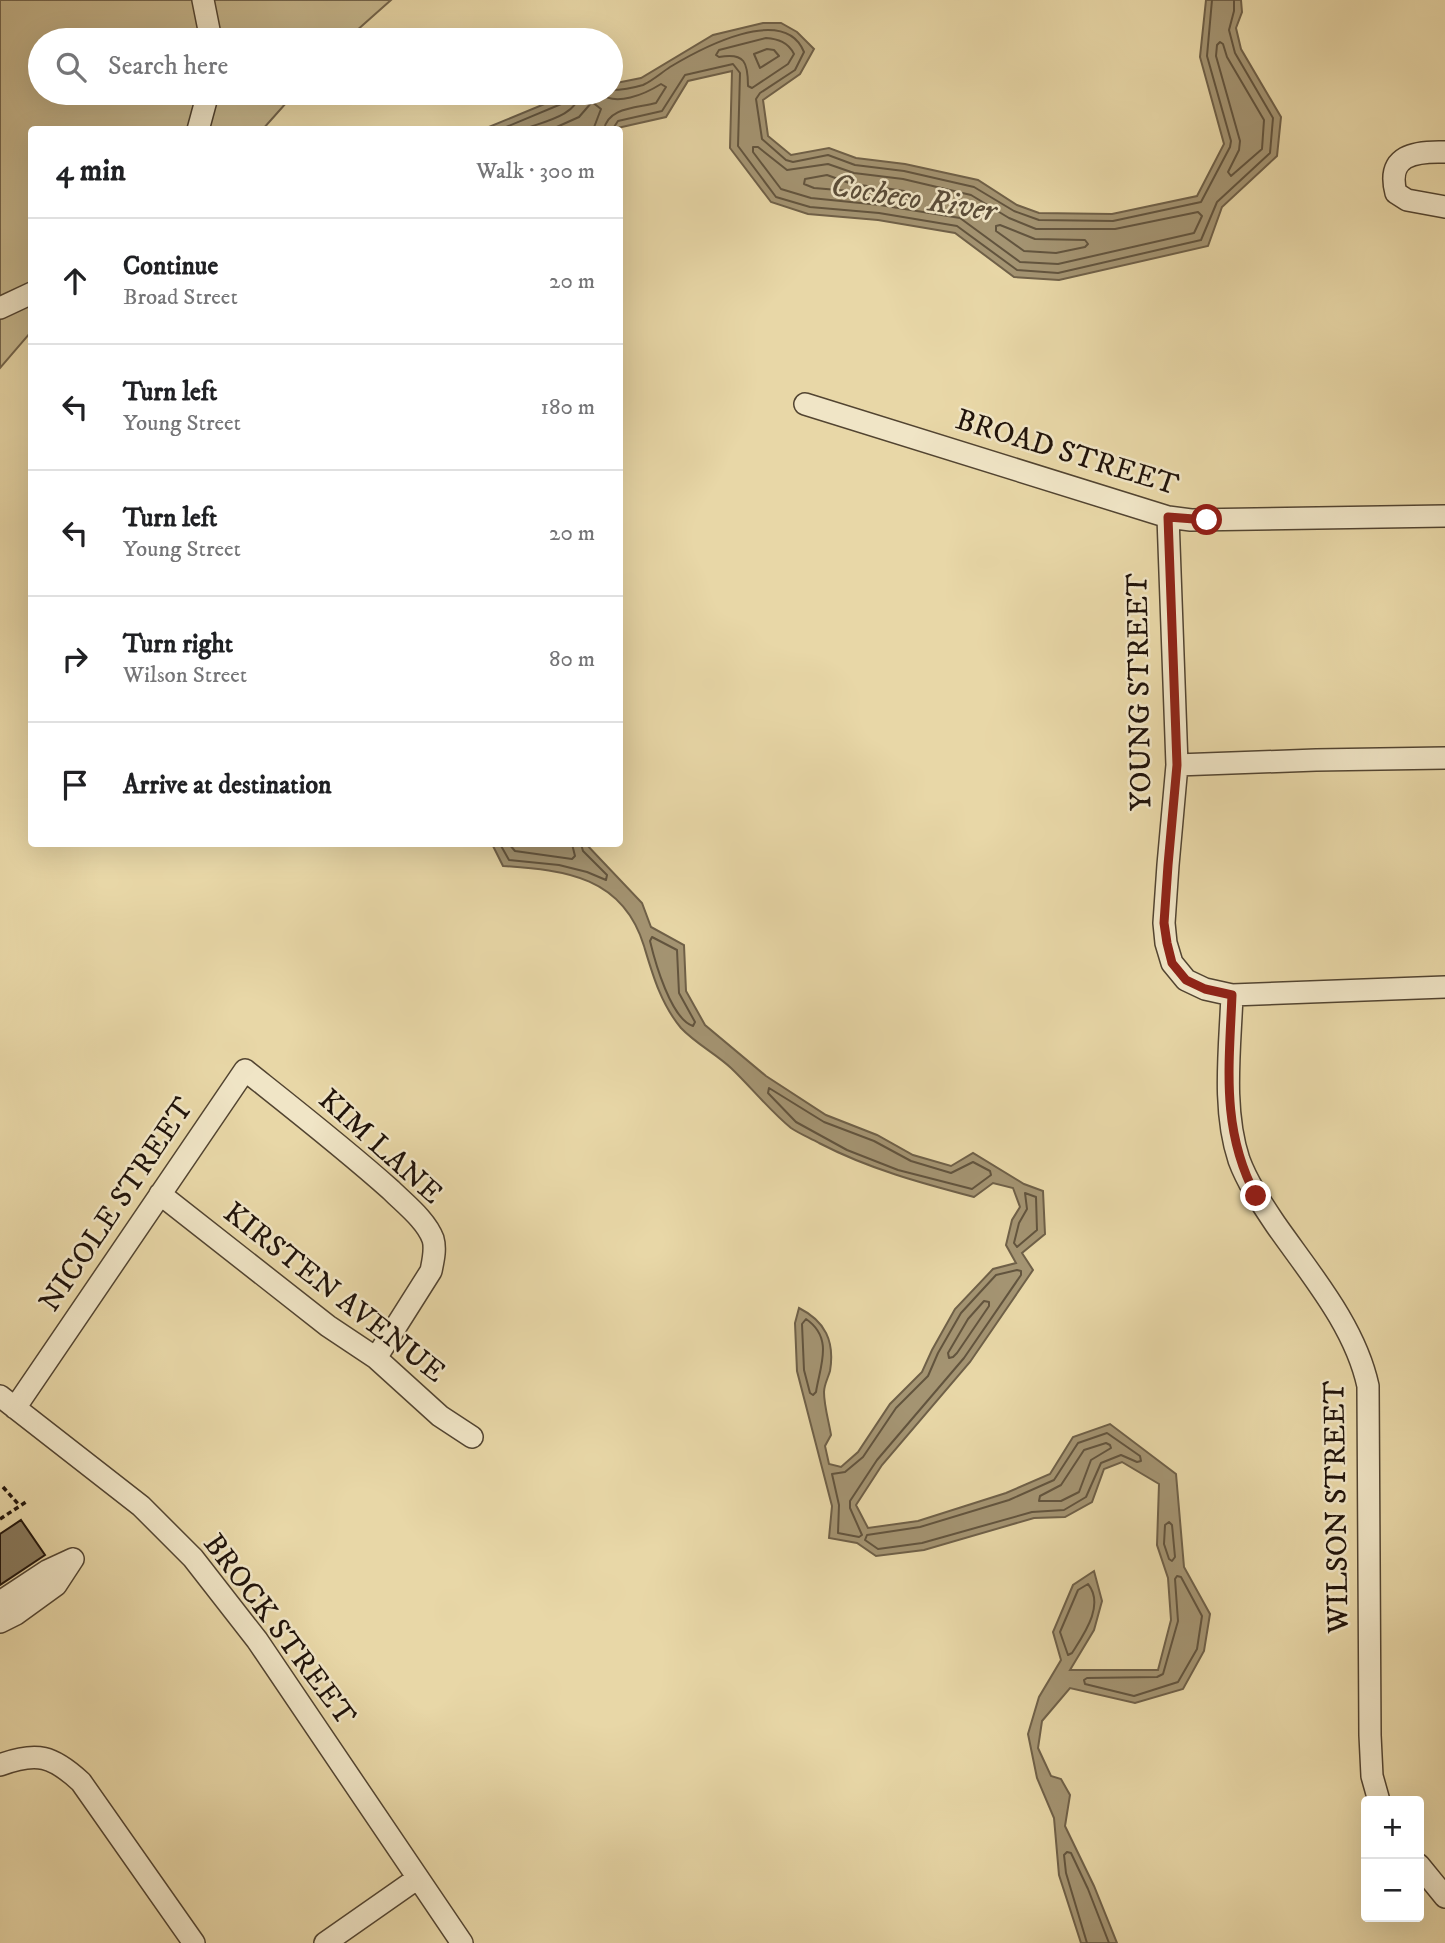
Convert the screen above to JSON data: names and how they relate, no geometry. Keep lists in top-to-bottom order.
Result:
{
  "streets": {
    "street": [
      "BROAD STREET",
      "YOUNG STREET",
      "KIM LANE",
      "NICOLE STREET",
      "KIRSTEN AVENUE",
      "WILSON STREET",
      "BROCK STREET"
    ]
  },
  "crossings": [
    ["BROAD STREET", "YOUNG STREET"],
    ["YOUNG STREET", "WILSON STREET"],
    ["KIM LANE", "NICOLE STREET"],
    ["KIM LANE", "KIRSTEN AVENUE"],
    ["NICOLE STREET", "KIRSTEN AVENUE"],
    ["NICOLE STREET", "BROCK STREET"]
  ],
  "water": ["Cocheco River"],
  "page": {
    "search": "Search here",
    "heading": ["4 min", "Walk · 300 m"],
    "list": [
      ["Continue", "Broad Street", "20 m"],
      ["Turn left", "Young Street", "180 m"],
      ["Turn left", "Young Street", "20 m"],
      ["Turn right", "Wilson Street", "80 m"],
      "Arrive at destination"
    ],
    "map_buttons": ["+", "−"]
  }
}
